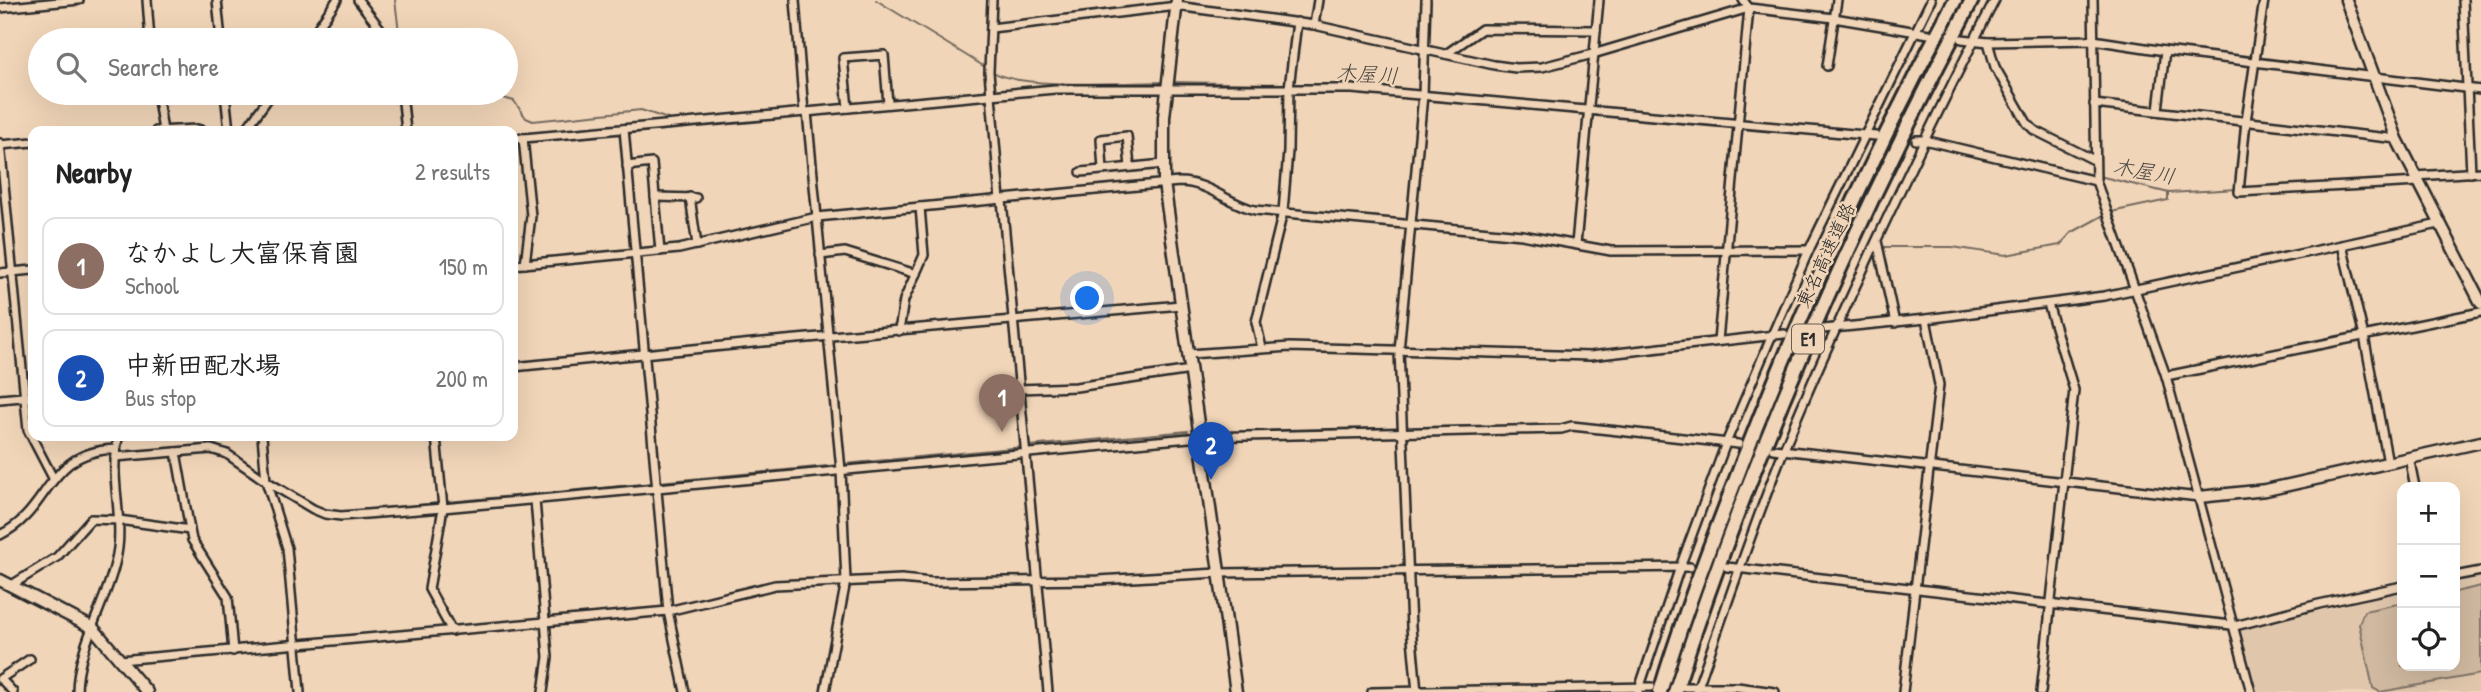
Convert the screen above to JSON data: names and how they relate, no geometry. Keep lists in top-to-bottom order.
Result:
{
  "streets": {
    "highway": ["東名高速道路", "E1"]
  },
  "water": ["木屋川"],
  "page": {
    "search": "Search here",
    "heading": ["Nearby", "2 results"],
    "list": [
      {
        "mark": "1",
        "name": "なかよし大富保育園",
        "note": "School",
        "value": "150 m"
      },
      {
        "mark": "2",
        "name": "中新田配水場",
        "note": "Bus stop",
        "value": "200 m"
      }
    ],
    "pins": ["1", "2"],
    "map_buttons": ["+", "−"]
  }
}
